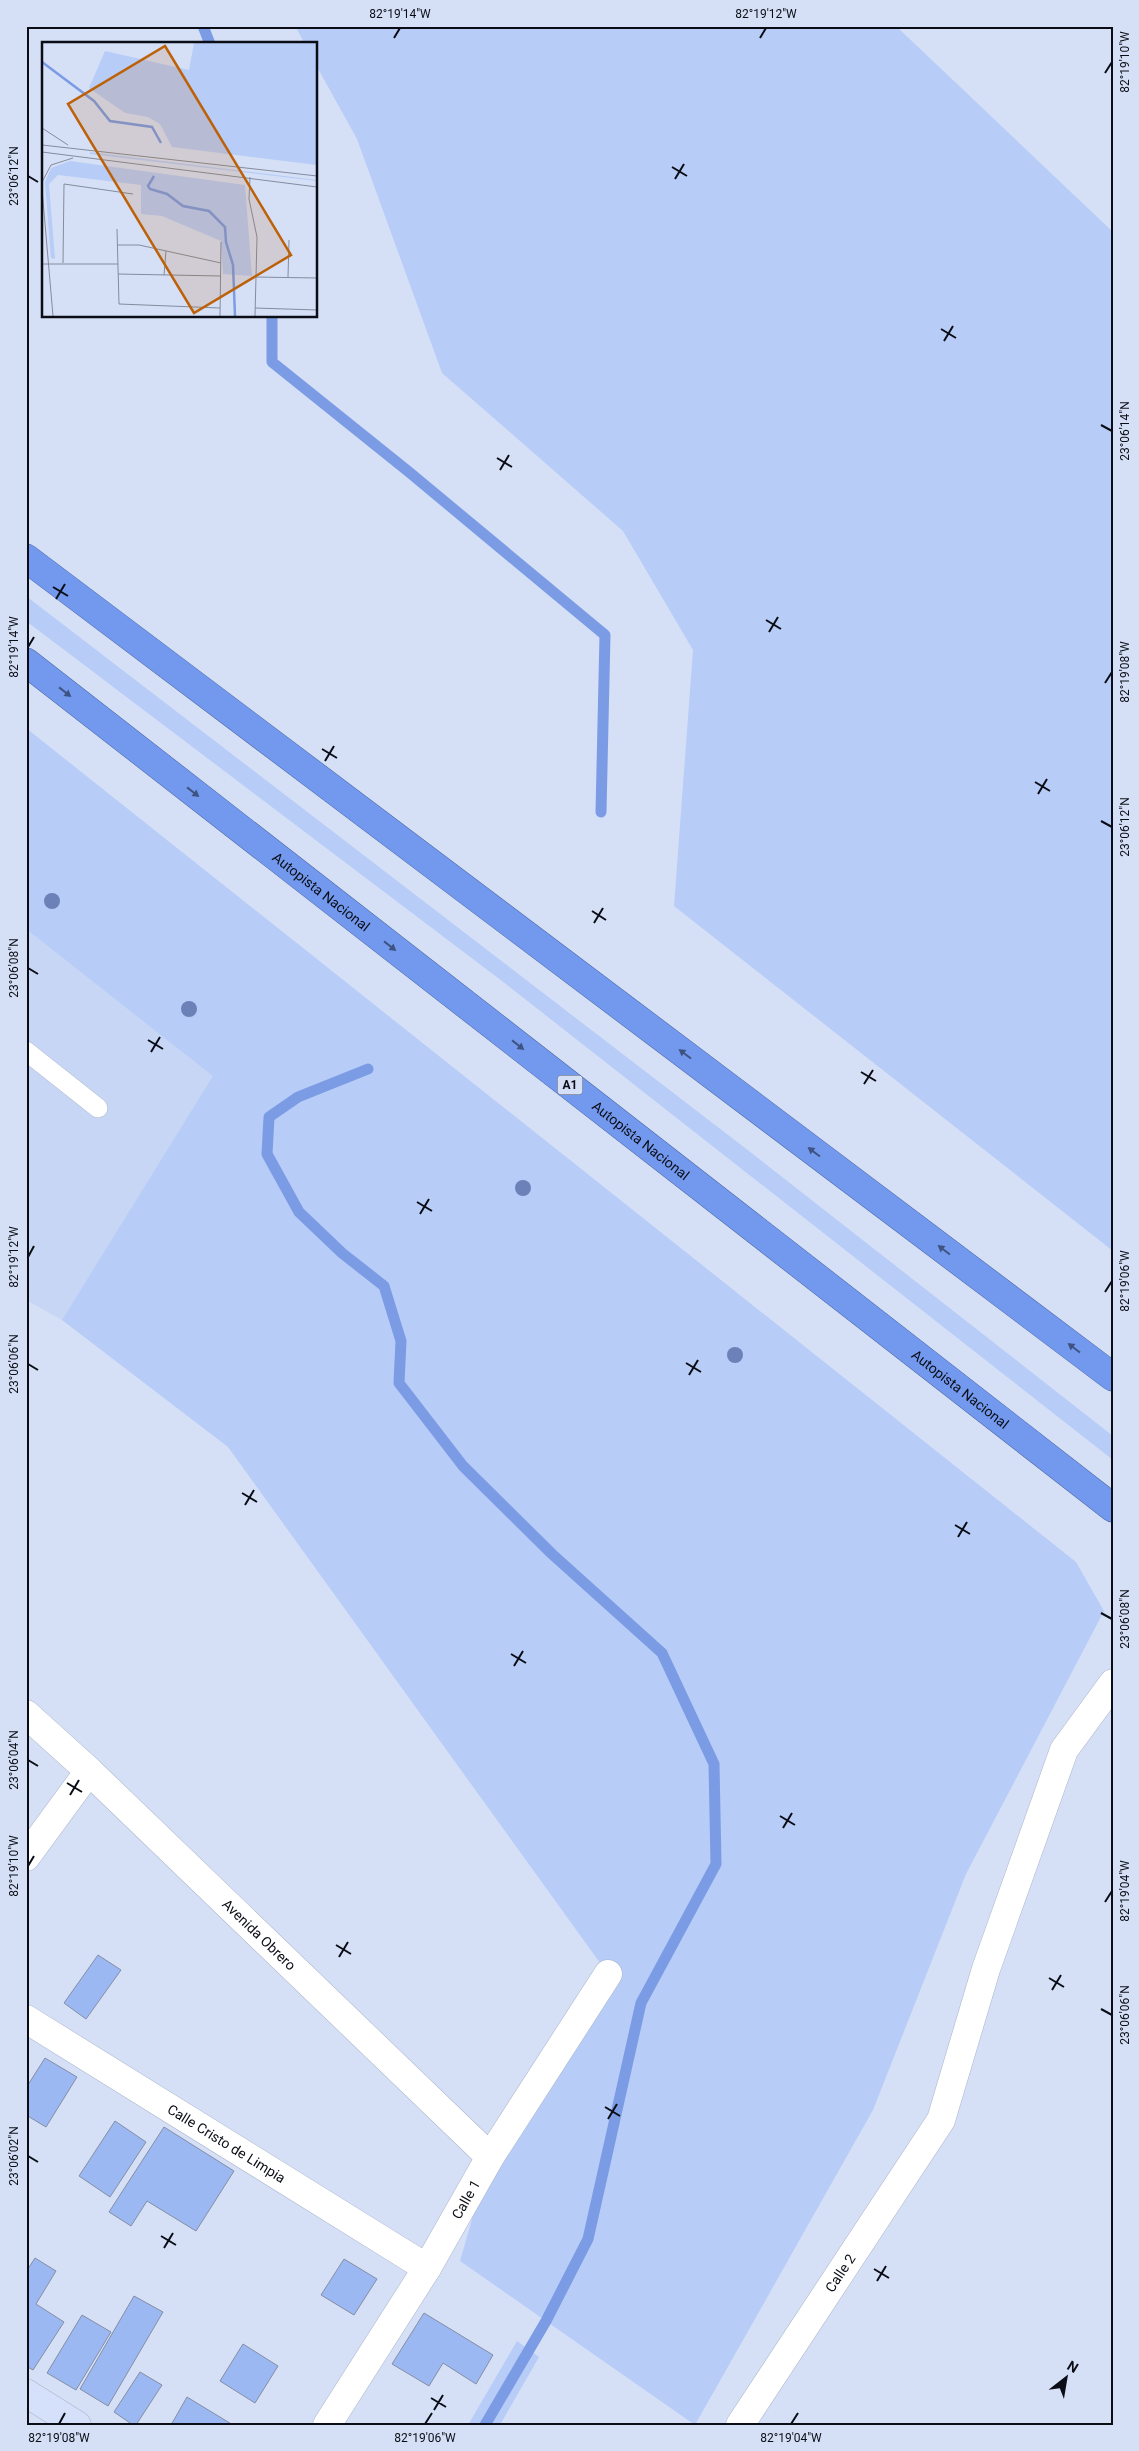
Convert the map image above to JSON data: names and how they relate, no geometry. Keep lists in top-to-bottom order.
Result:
{
  "streets": {
    "highway": ["Autopista Nacional", "A1"],
    "street": [
      "Avenida Obrero",
      "Calle Cristo de Limpia",
      "Calle 1",
      "Calle 2"
    ]
  },
  "crossings": [
    ["Avenida Obrero", "Calle 1"],
    ["Calle Cristo de Limpia", "Calle 1"]
  ],
  "north": "top right",
  "coordinates": [
    "82°19'14\"W",
    "82°19'12\"W",
    "82°19'10\"W",
    "23°06'12\"N",
    "23°06'14\"N",
    "82°19'08\"W",
    "23°06'08\"N",
    "82°19'06\"W",
    "23°06'06\"N",
    "23°06'04\"N",
    "82°19'04\"W",
    "23°06'02\"N"
  ]
}
